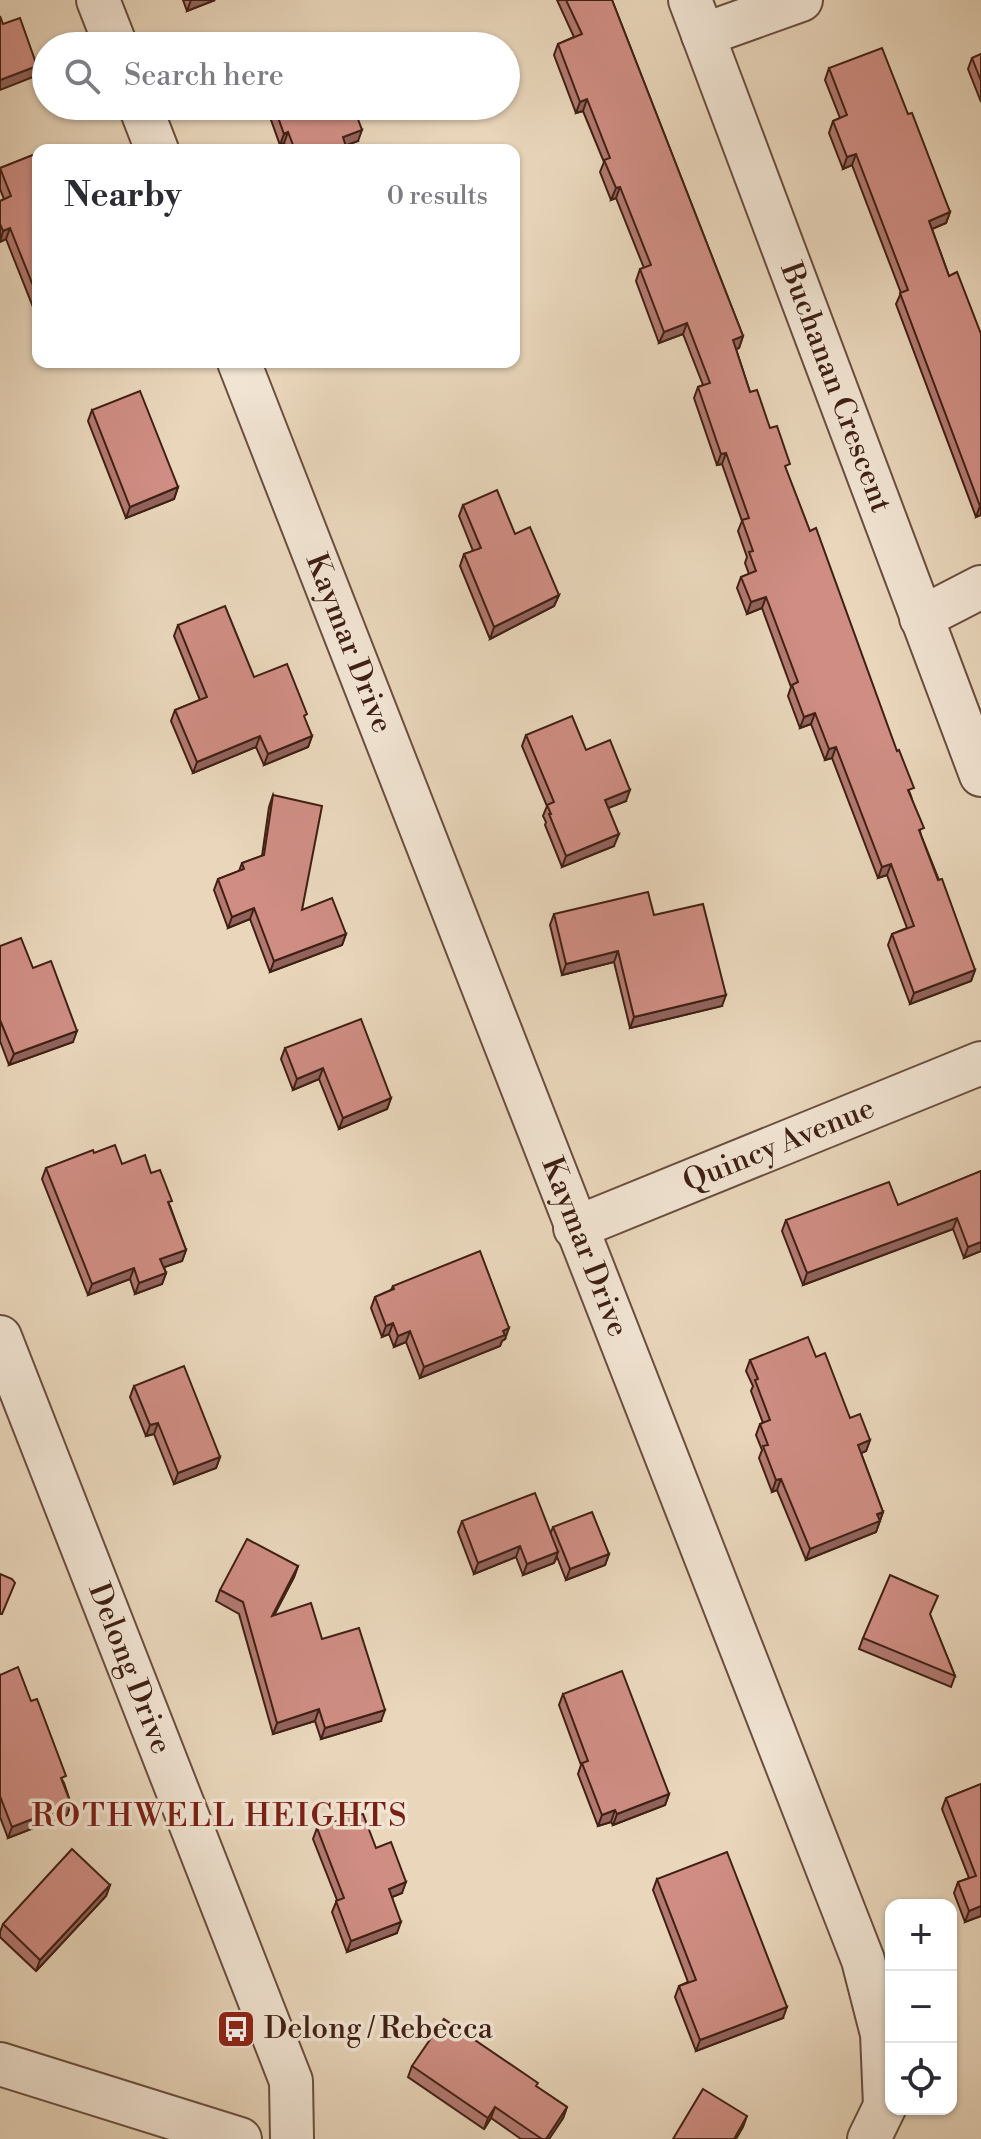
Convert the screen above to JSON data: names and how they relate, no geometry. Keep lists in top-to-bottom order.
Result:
{
  "streets": {
    "street": [
      "Buchanan Crescent",
      "Kaymar Drive",
      "Quincy Avenue",
      "Delong Drive"
    ]
  },
  "crossings": [
    ["Kaymar Drive", "Quincy Avenue"]
  ],
  "districts": ["ROTHWELL HEIGHTS"],
  "places": {
    "bus stop": ["Delong / Rebecca"]
  },
  "page": {
    "search": "Search here",
    "heading": ["Nearby", "0 results"],
    "map_buttons": ["+", "−"]
  }
}
